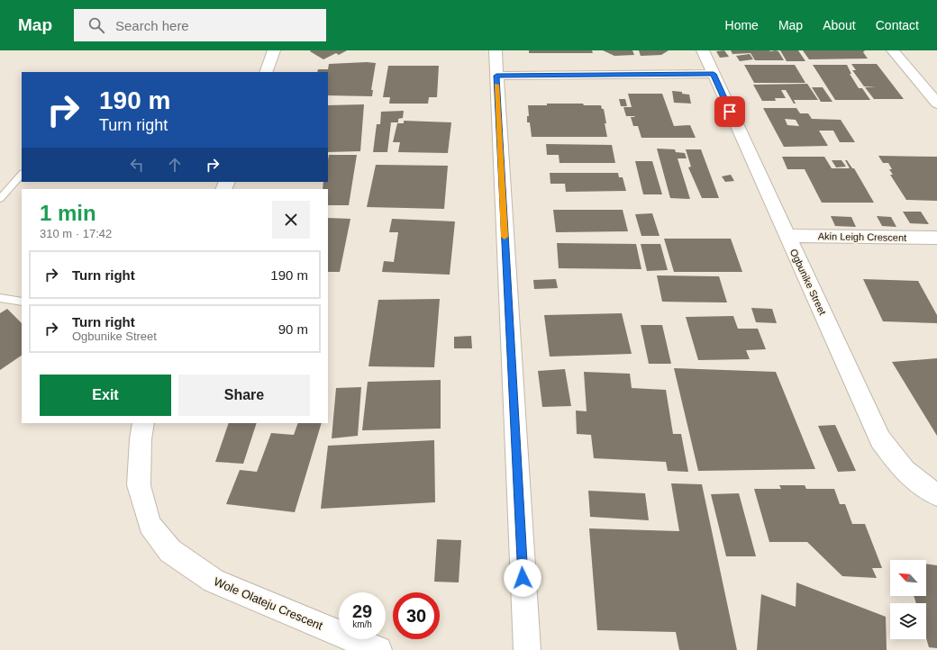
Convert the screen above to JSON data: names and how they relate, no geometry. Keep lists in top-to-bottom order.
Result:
{
  "streets": {
    "street": ["Akin Leigh Crescent", "Ogbunike Street", "Wole Olateju Crescent"]
  },
  "crossings": [
    ["Akin Leigh Crescent", "Ogbunike Street"]
  ],
  "north": "top left",
  "page": {
    "header": "Map",
    "search": "Search here",
    "nav": [
      "Home",
      "Map",
      "About",
      "Contact"
    ],
    "turn": ["190 m", "Turn right"],
    "heading": ["1 min", "310 m · 17:42"],
    "list": [
      {
        "name": "Turn right",
        "value": "190 m"
      },
      {
        "name": "Turn right",
        "note": "Ogbunike Street",
        "value": "90 m"
      }
    ],
    "buttons": ["Exit", "Share"],
    "speed": "29 km/h",
    "limit": "30"
  }
}
